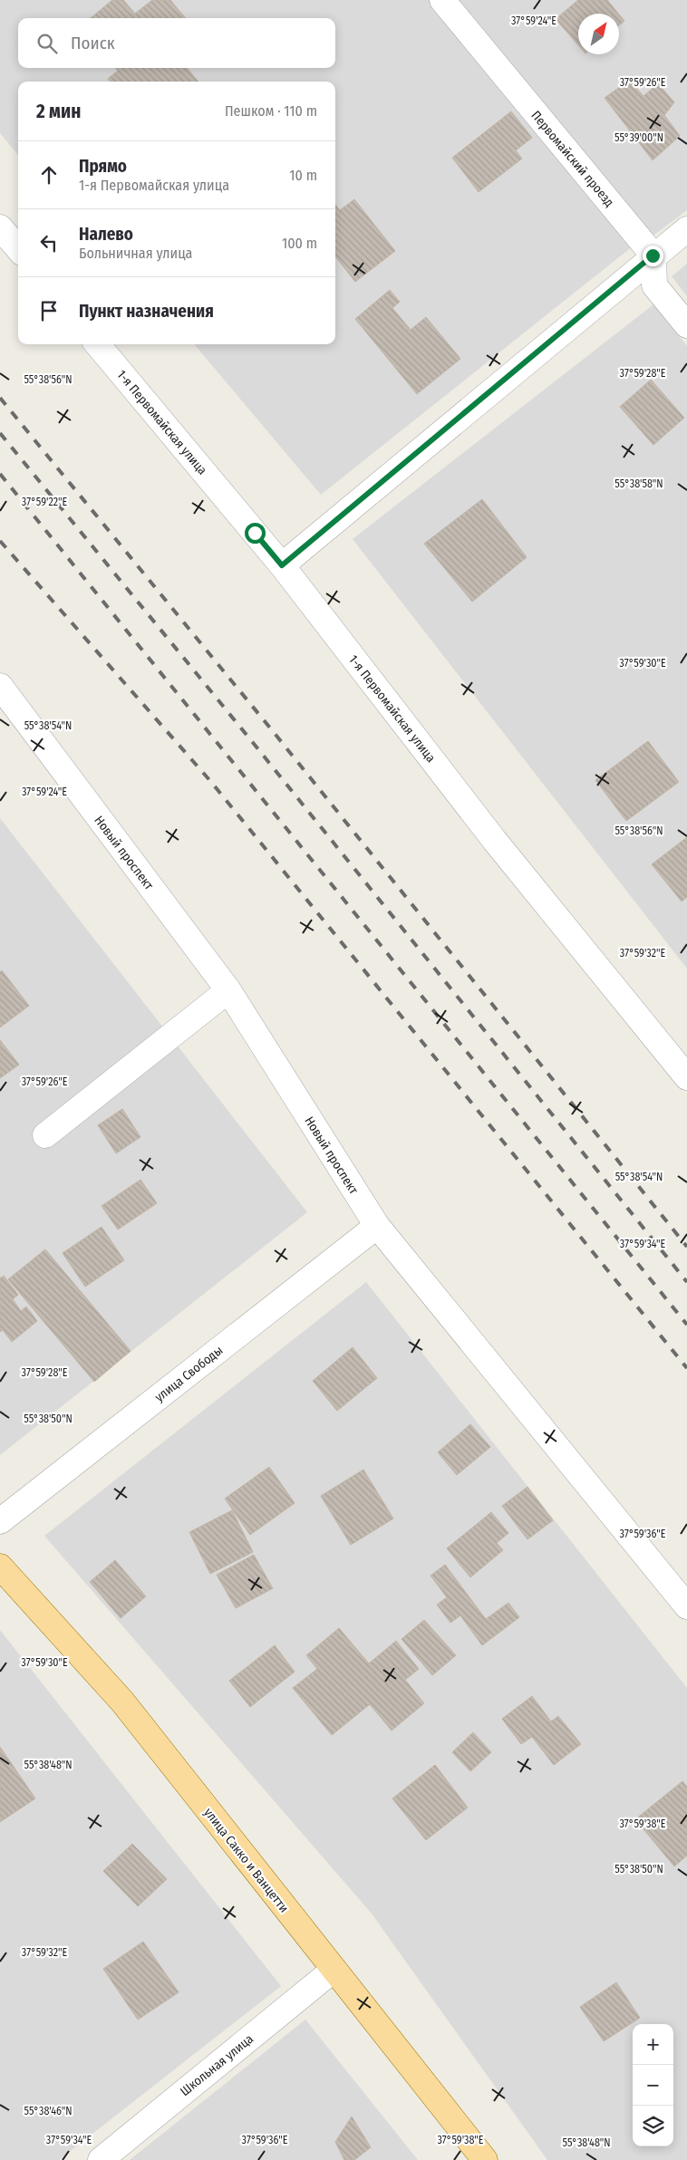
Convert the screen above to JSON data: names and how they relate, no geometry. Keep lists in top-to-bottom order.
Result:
{
  "streets": {
    "main road": ["улица Сакко и Ванцетти"],
    "street": [
      "Первомайский проезд",
      "1-я Первомайская улица",
      "Новый проспект",
      "улица Свободы",
      "Школьная улица"
    ]
  },
  "crossings": [
    ["Новый проспект", "улица Свободы"],
    ["улица Сакко и Ванцетти", "Школьная улица"]
  ],
  "north": "top right",
  "page": {
    "search": "Поиск",
    "heading": ["2 мин", "Пешком · 110 m"],
    "list": [
      ["Прямо", "1-я Первомайская улица", "10 m"],
      ["Налево", "Больничная улица", "100 m"],
      "Пункт назначения"
    ],
    "map_buttons": ["+", "−"]
  },
  "coordinates": [
    "37°59'24\"E",
    "37°59'26\"E",
    "55°39'00\"N",
    "37°59'28\"E",
    "55°38'56\"N",
    "55°38'58\"N",
    "37°59'22\"E",
    "37°59'30\"E",
    "55°38'54\"N",
    "37°59'32\"E",
    "37°59'34\"E",
    "55°38'50\"N",
    "37°59'36\"E",
    "55°38'48\"N",
    "37°59'38\"E",
    "55°38'46\"N"
  ]
}
